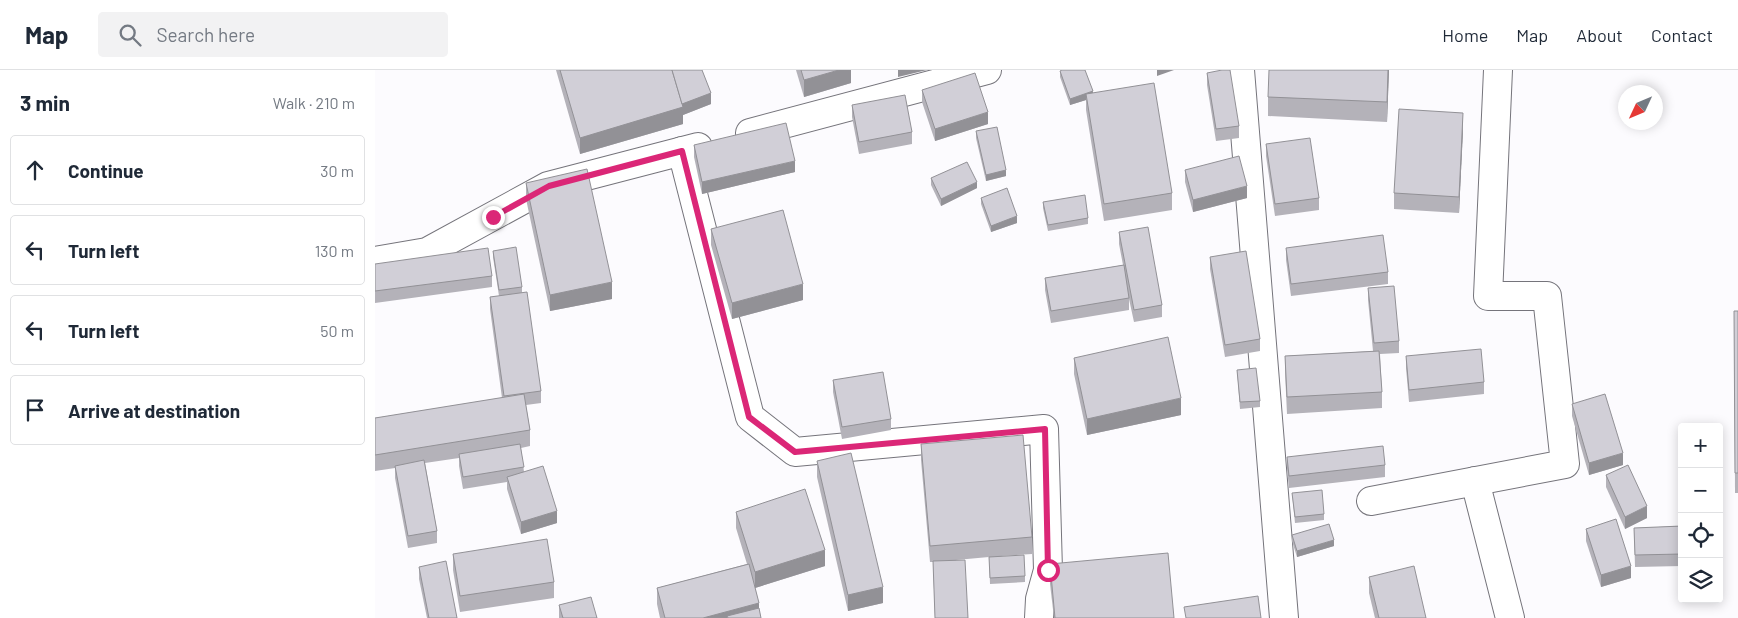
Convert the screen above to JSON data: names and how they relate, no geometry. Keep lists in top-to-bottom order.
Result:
{
  "north": "bottom left",
  "page": {
    "header": "Map",
    "search": "Search here",
    "nav": [
      "Home",
      "Map",
      "About",
      "Contact"
    ],
    "heading": ["3 min", "Walk · 210 m"],
    "list": [
      ["Continue", "30 m"],
      ["Turn left", "130 m"],
      ["Turn left", "50 m"],
      "Arrive at destination"
    ],
    "map_buttons": ["+", "−"]
  }
}
